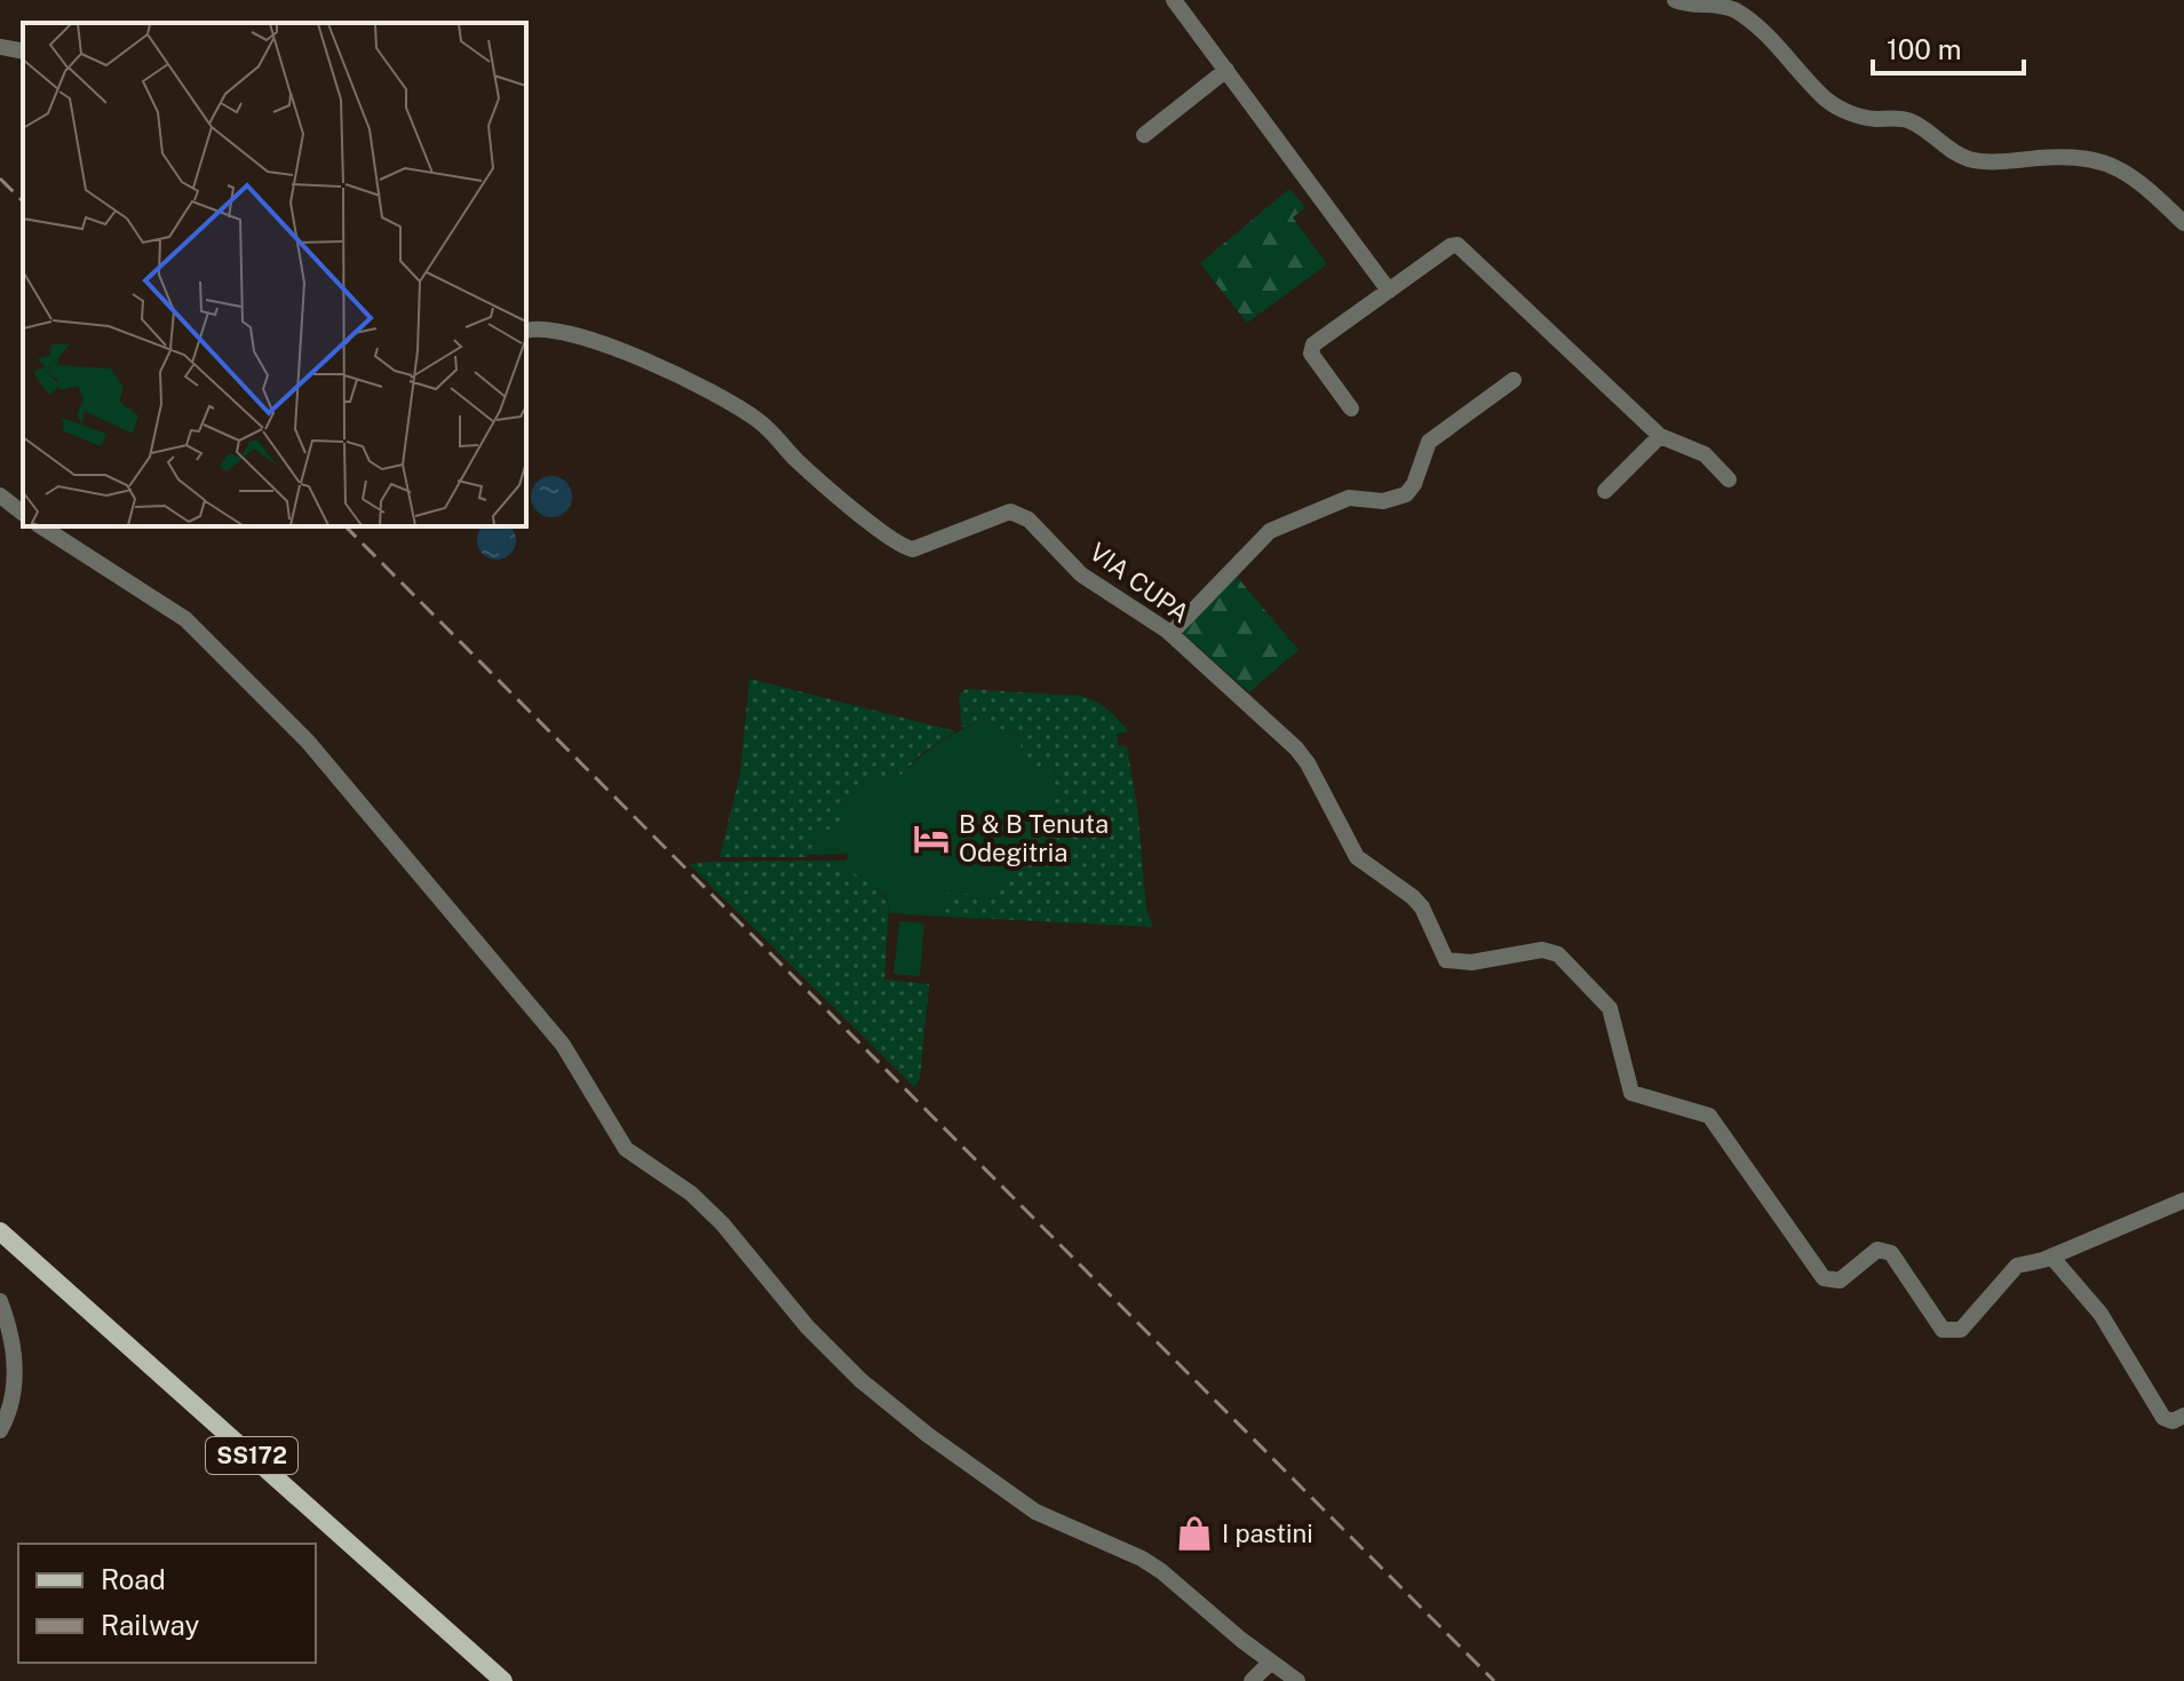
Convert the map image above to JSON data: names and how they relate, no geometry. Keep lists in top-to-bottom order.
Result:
{
  "streets": {
    "main road": ["SS172"],
    "street": ["VIA CUPA"]
  },
  "places": {
    "hotel": ["B & B Tenuta Odegitria"],
    "shop": ["I pastini"]
  },
  "legend": ["Road", "Railway"],
  "scale_bar": "100 m"
}
